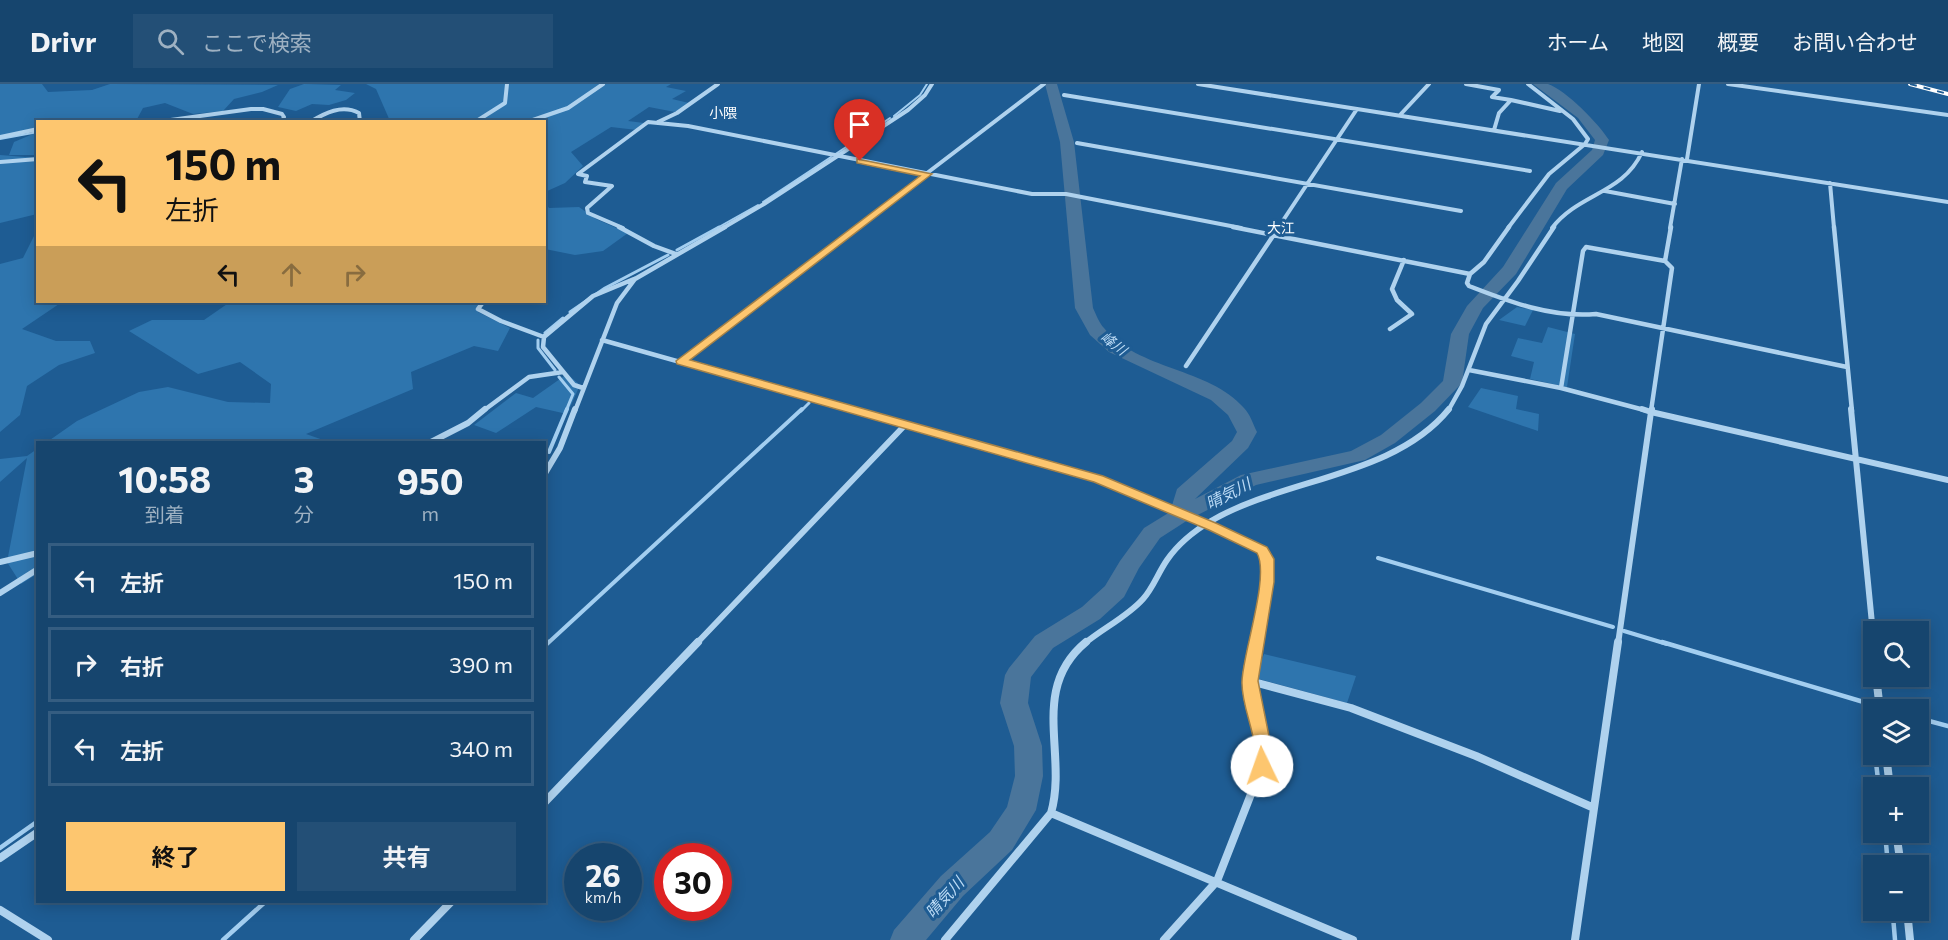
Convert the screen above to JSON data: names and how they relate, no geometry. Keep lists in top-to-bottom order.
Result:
{
  "districts": ["小隈", "大江"],
  "water": ["峰川", "晴気川"],
  "page": {
    "header": "Drivr",
    "search": "ここで検索",
    "nav": [
      "ホーム",
      "地図",
      "概要",
      "お問い合わせ"
    ],
    "turn": ["150 m", "左折"],
    "eta": [
      "10:58",
      "到着",
      "3",
      "分",
      "950",
      "m"
    ],
    "list": [
      {
        "name": "左折",
        "value": "150 m"
      },
      {
        "name": "右折",
        "value": "390 m"
      },
      {
        "name": "左折",
        "value": "340 m"
      }
    ],
    "map_buttons": ["+", "−"],
    "buttons": ["終了", "共有"],
    "speed": "26 km/h",
    "limit": "30"
  }
}
